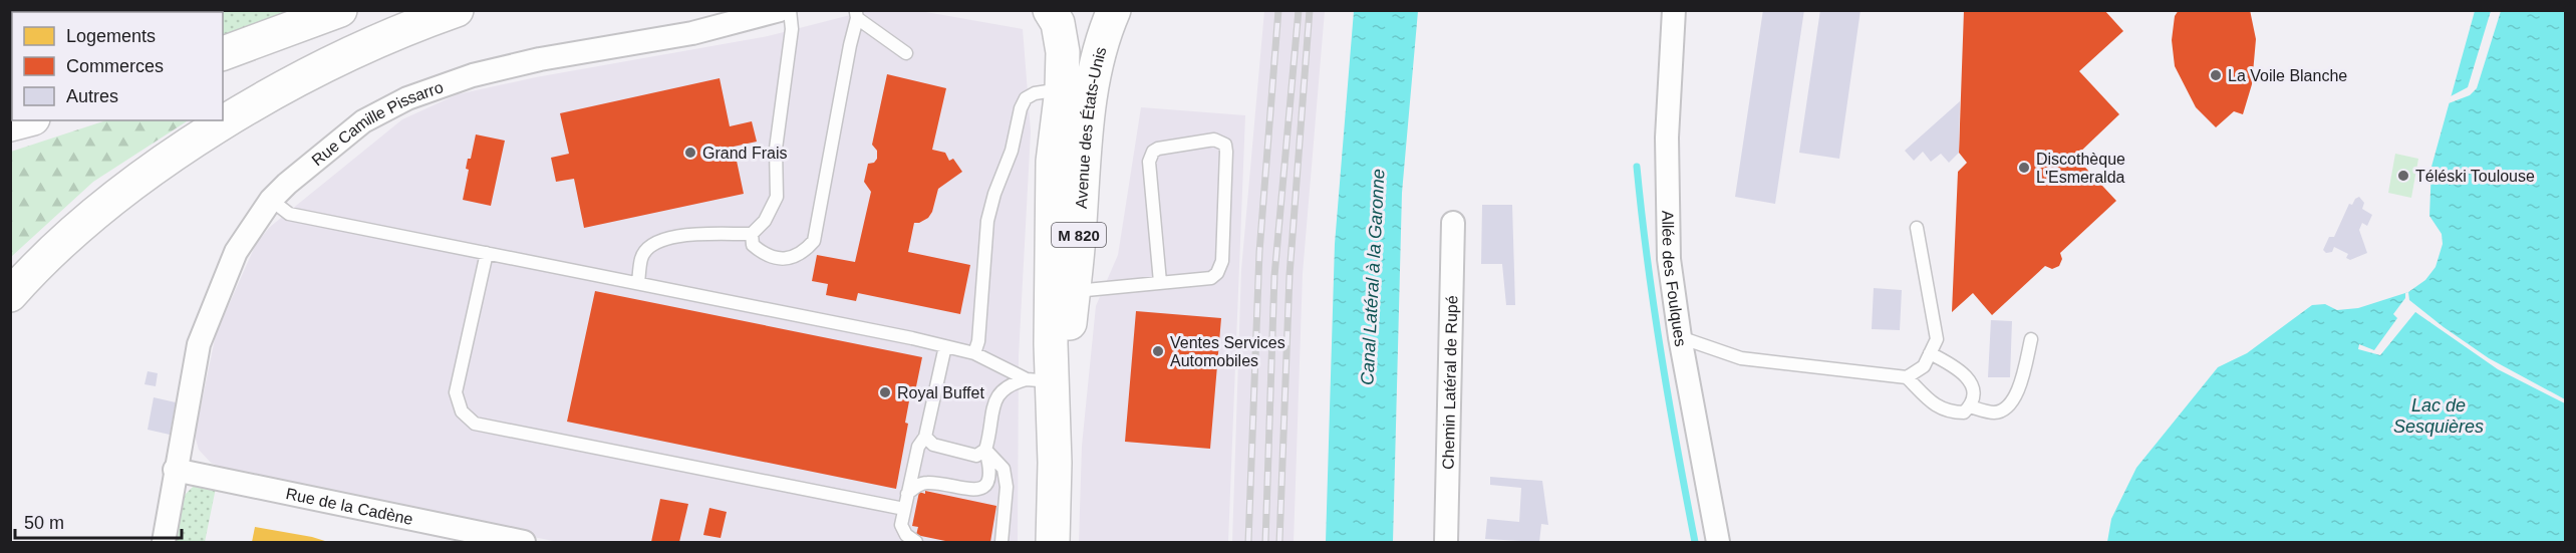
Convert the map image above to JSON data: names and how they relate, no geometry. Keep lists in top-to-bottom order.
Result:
{
  "streets": {
    "main road": ["Avenue des États-Unis", "M 820"],
    "street": [
      "Rue Camille Pissarro",
      "Allée des Foulques",
      "Chemin Latéral de Rupé",
      "Rue de la Cadène"
    ]
  },
  "crossings": [
    ["Rue Camille Pissarro", "Rue de la Cadène"]
  ],
  "water": ["Canal Latéral à la Garonne", "Lac de Sesquières"],
  "places": [
    "La Voile Blanche",
    "Grand Frais",
    "Discothèque L'Esmeralda",
    "Téléski Toulouse",
    "Ventes Services Automobiles",
    "Royal Buffet"
  ],
  "legend": ["Logements", "Commerces", "Autres"],
  "scale_bar": "50 m"
}
